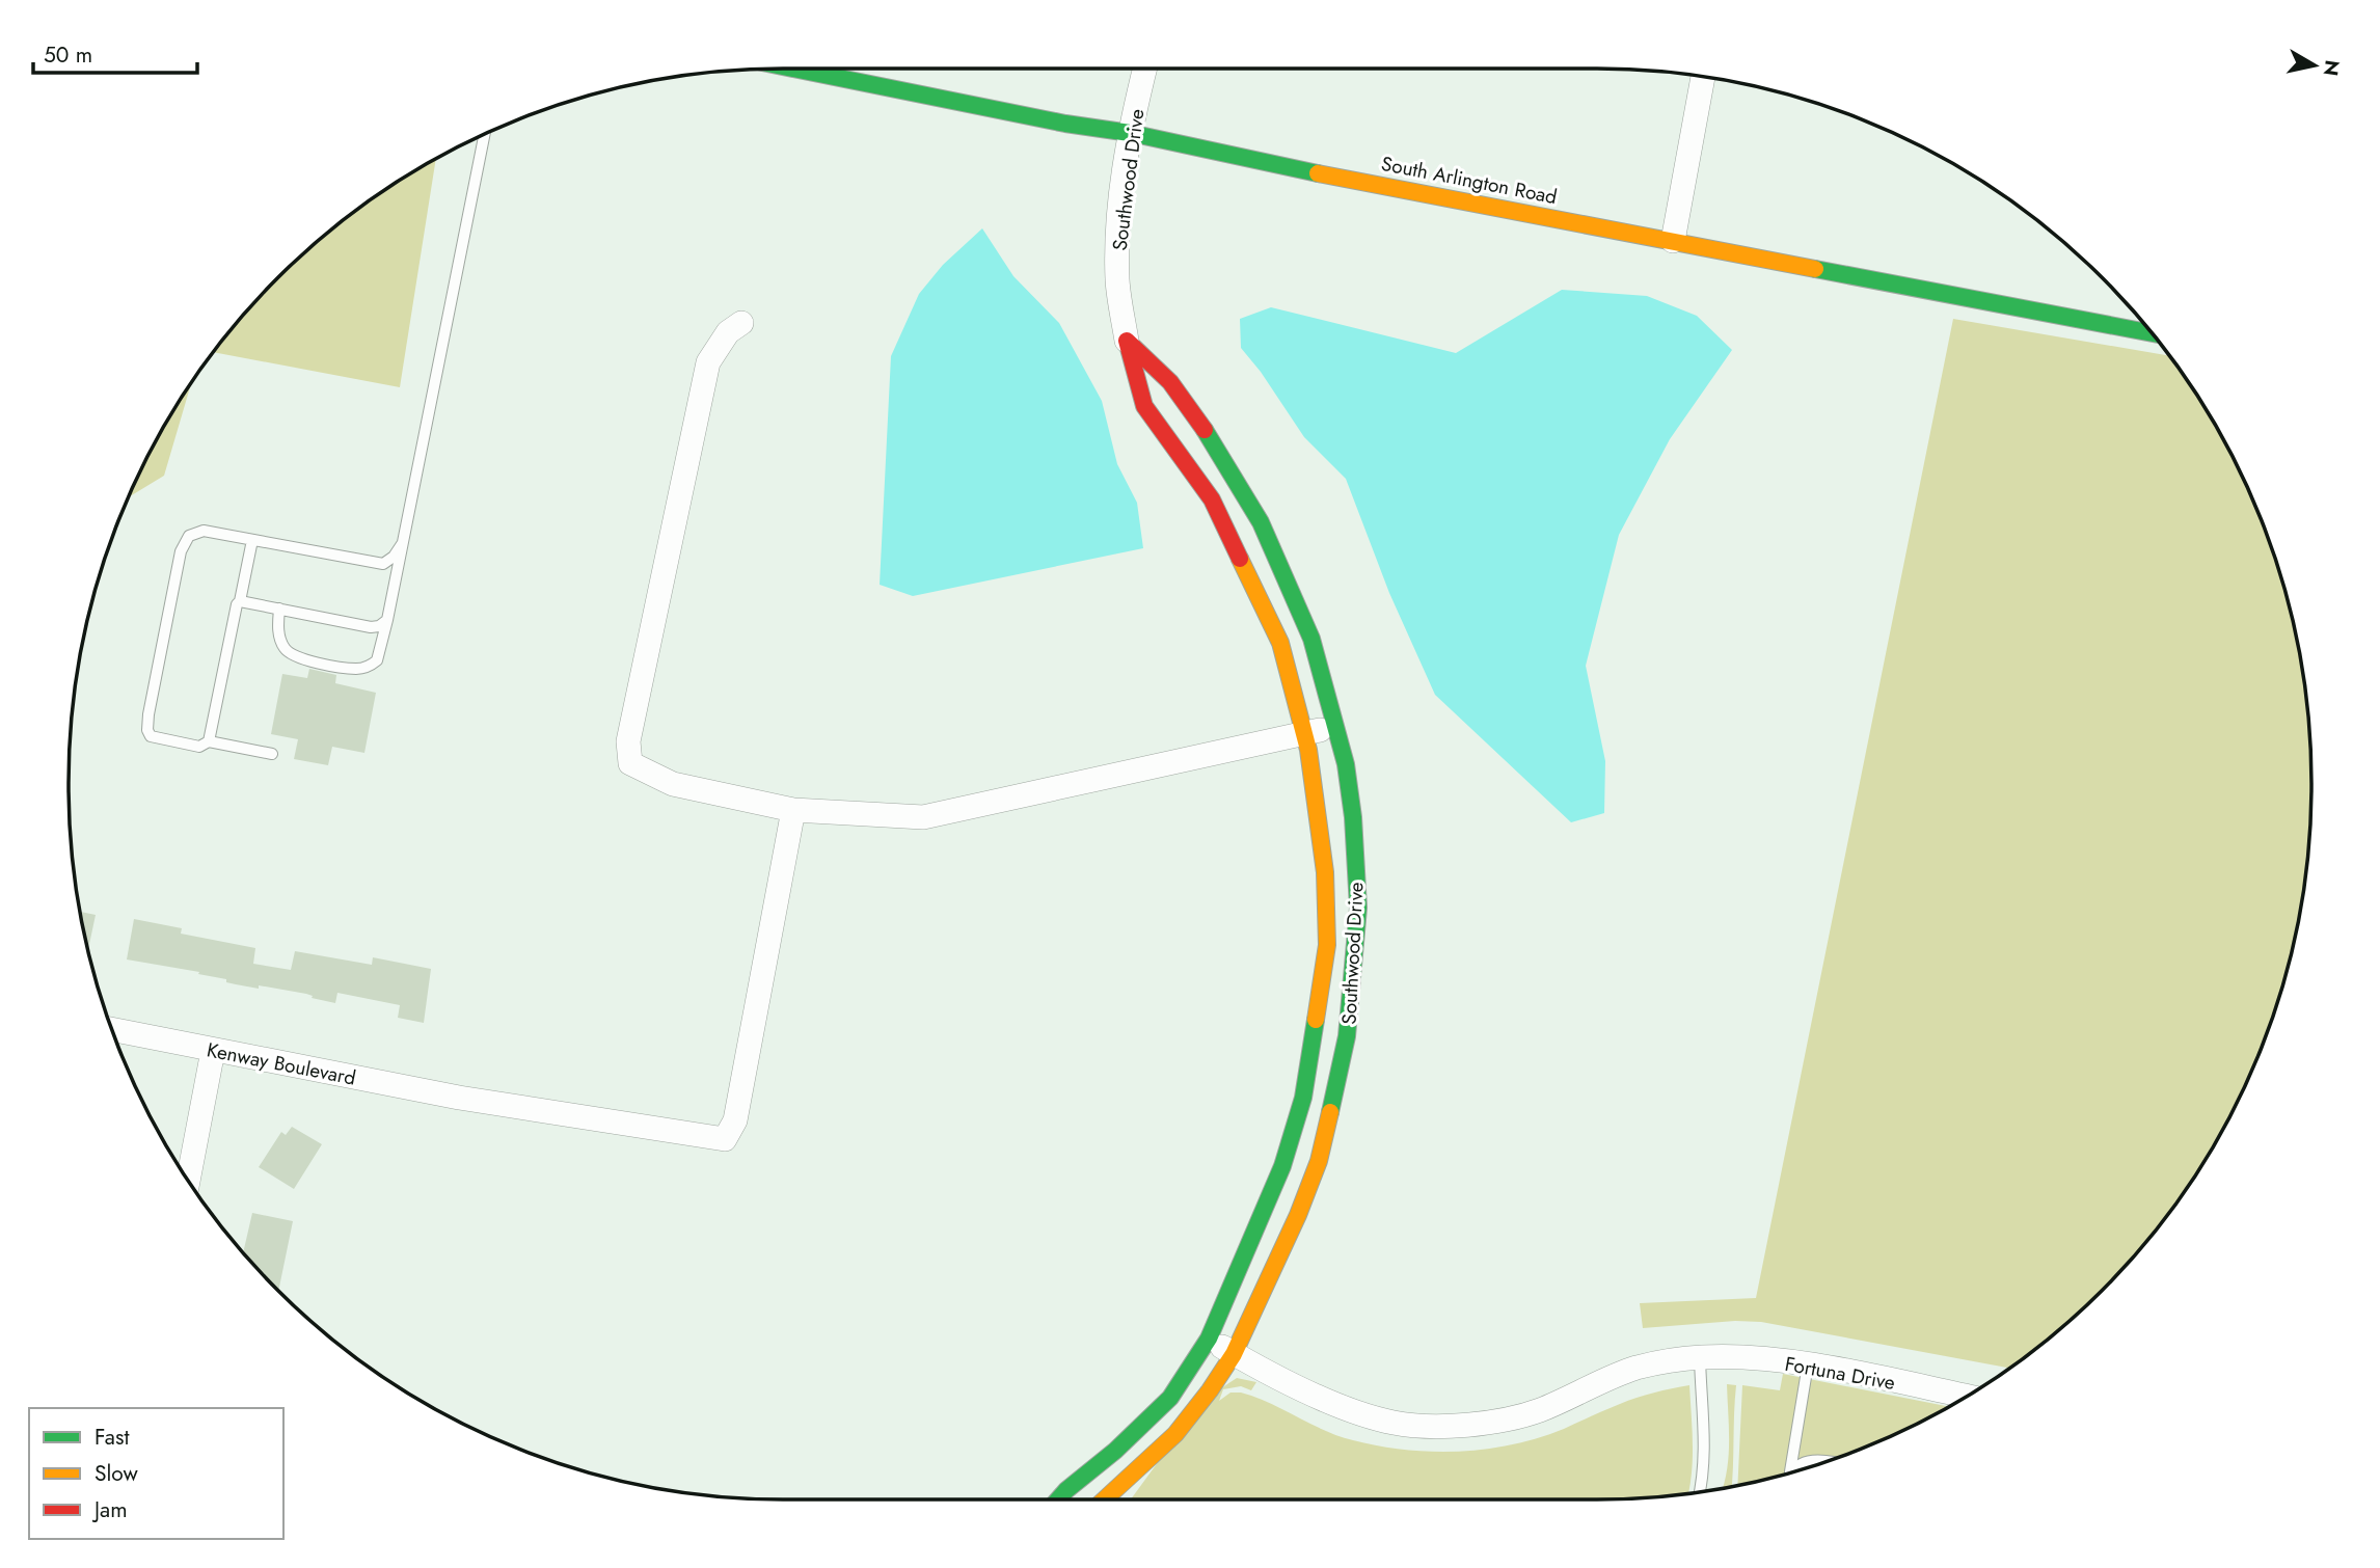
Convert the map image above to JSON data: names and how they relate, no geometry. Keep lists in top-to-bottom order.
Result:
{
  "streets": {
    "street": [
      "Southwood Drive",
      "South Arlington Road",
      "Kenway Boulevard",
      "Fortuna Drive"
    ]
  },
  "crossings": [
    ["Southwood Drive", "South Arlington Road"],
    ["Southwood Drive", "Fortuna Drive"]
  ],
  "legend": ["Fast", "Slow", "Jam"],
  "scale_bar": "50 m",
  "north": "right"
}
